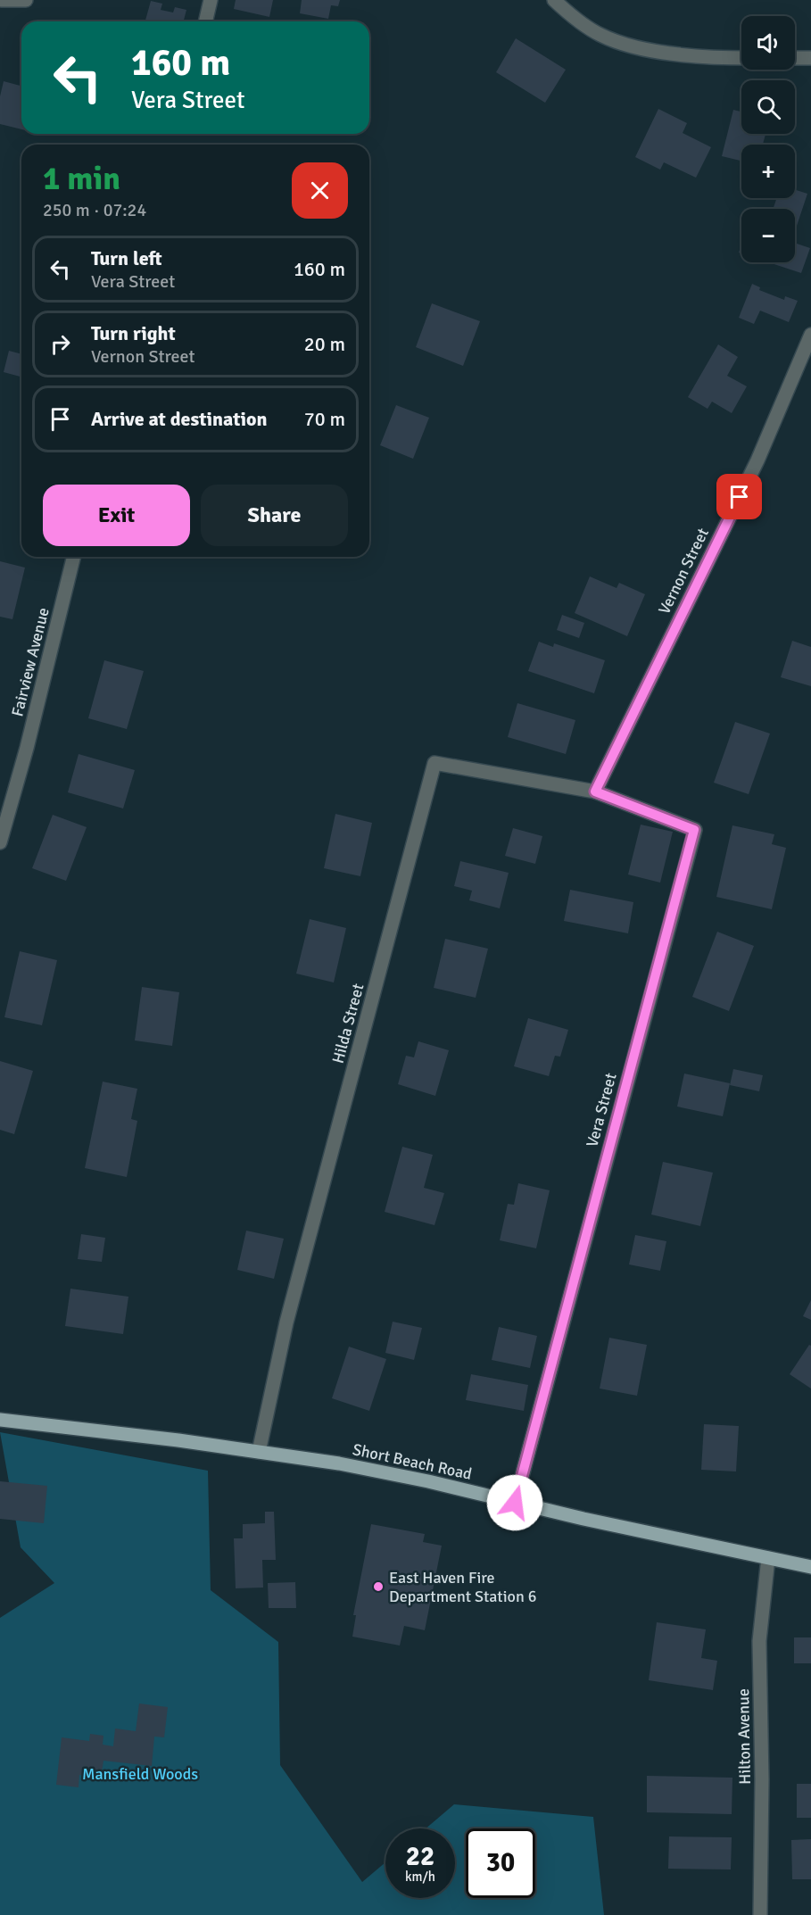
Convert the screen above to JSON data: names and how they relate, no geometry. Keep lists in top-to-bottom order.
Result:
{
  "streets": {
    "main road": ["Short Beach Road"],
    "street": [
      "Vernon Street",
      "Fairview Avenue",
      "Hilda Street",
      "Vera Street",
      "Hilton Avenue"
    ]
  },
  "crossings": [
    ["Vernon Street", "Hilda Street"],
    ["Vernon Street", "Vera Street"],
    ["Hilda Street", "Vera Street"],
    ["Hilda Street", "Short Beach Road"],
    ["Vera Street", "Short Beach Road"],
    ["Short Beach Road", "Hilton Avenue"]
  ],
  "parks": ["Mansfield Woods"],
  "places": ["East Haven Fire Department Station 6"],
  "page": {
    "map_buttons": ["+", "−"],
    "turn": ["160 m", "Vera Street"],
    "heading": ["1 min", "250 m · 07:24"],
    "list": [
      {
        "name": "Turn left",
        "note": "Vera Street",
        "value": "160 m"
      },
      {
        "name": "Turn right",
        "note": "Vernon Street",
        "value": "20 m"
      },
      {
        "name": "Arrive at destination",
        "value": "70 m"
      }
    ],
    "buttons": ["Exit", "Share"],
    "speed": "22 km/h",
    "limit": "30"
  }
}
